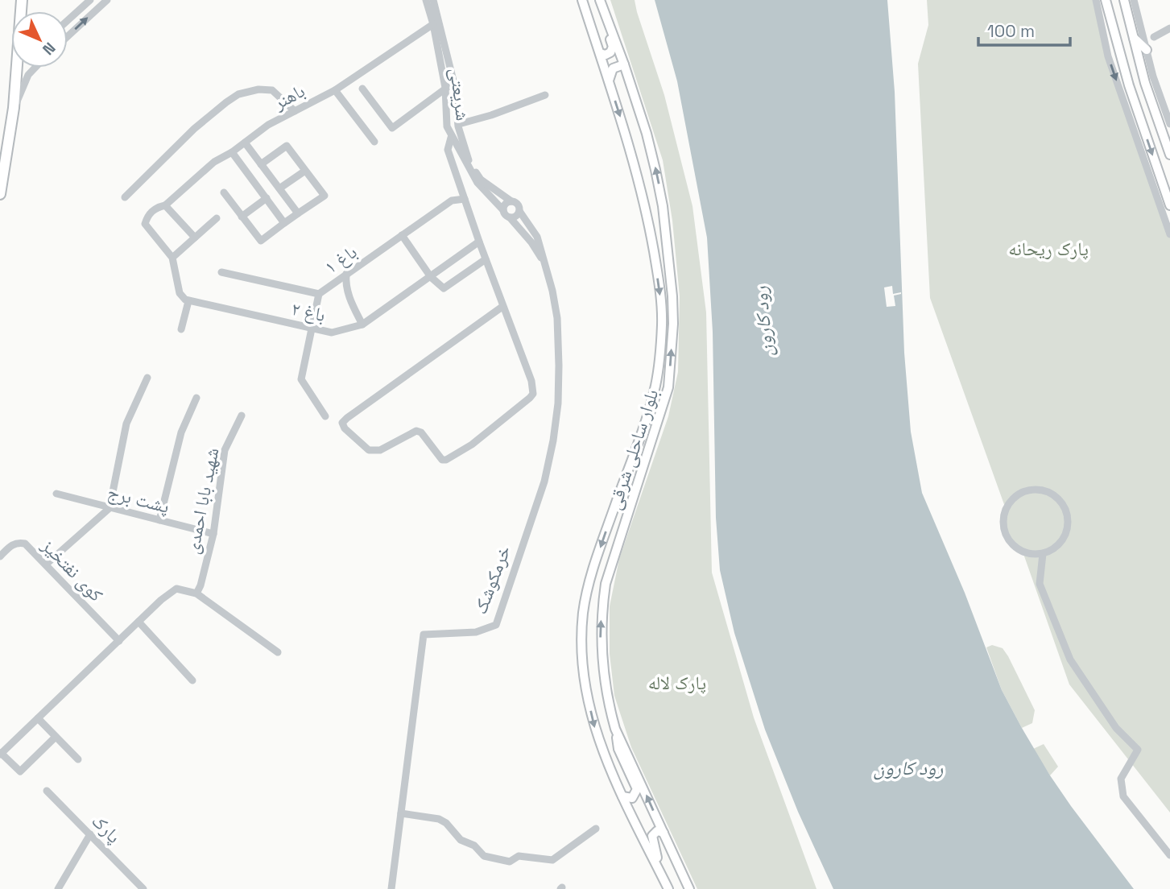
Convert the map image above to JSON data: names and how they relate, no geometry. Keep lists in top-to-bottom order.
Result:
{
  "streets": {
    "main road": ["بلوار ساحلی شرقی"],
    "street": [
      "شریعتی",
      "باهنر",
      "باغ ۱",
      "باغ ۲",
      "پشت برج",
      "شهید بابا احمدی",
      "کوی نفتخیز",
      "خرمکوشک",
      "پارک"
    ]
  },
  "crossings": [
    ["شریعتی", "باهنر"],
    ["پشت برج", "شهید بابا احمدی"]
  ],
  "water": ["رود کارون"],
  "parks": ["پارک ریحانه", "پارک لاله"],
  "scale_bar": "100 m",
  "north": "bottom right"
}
